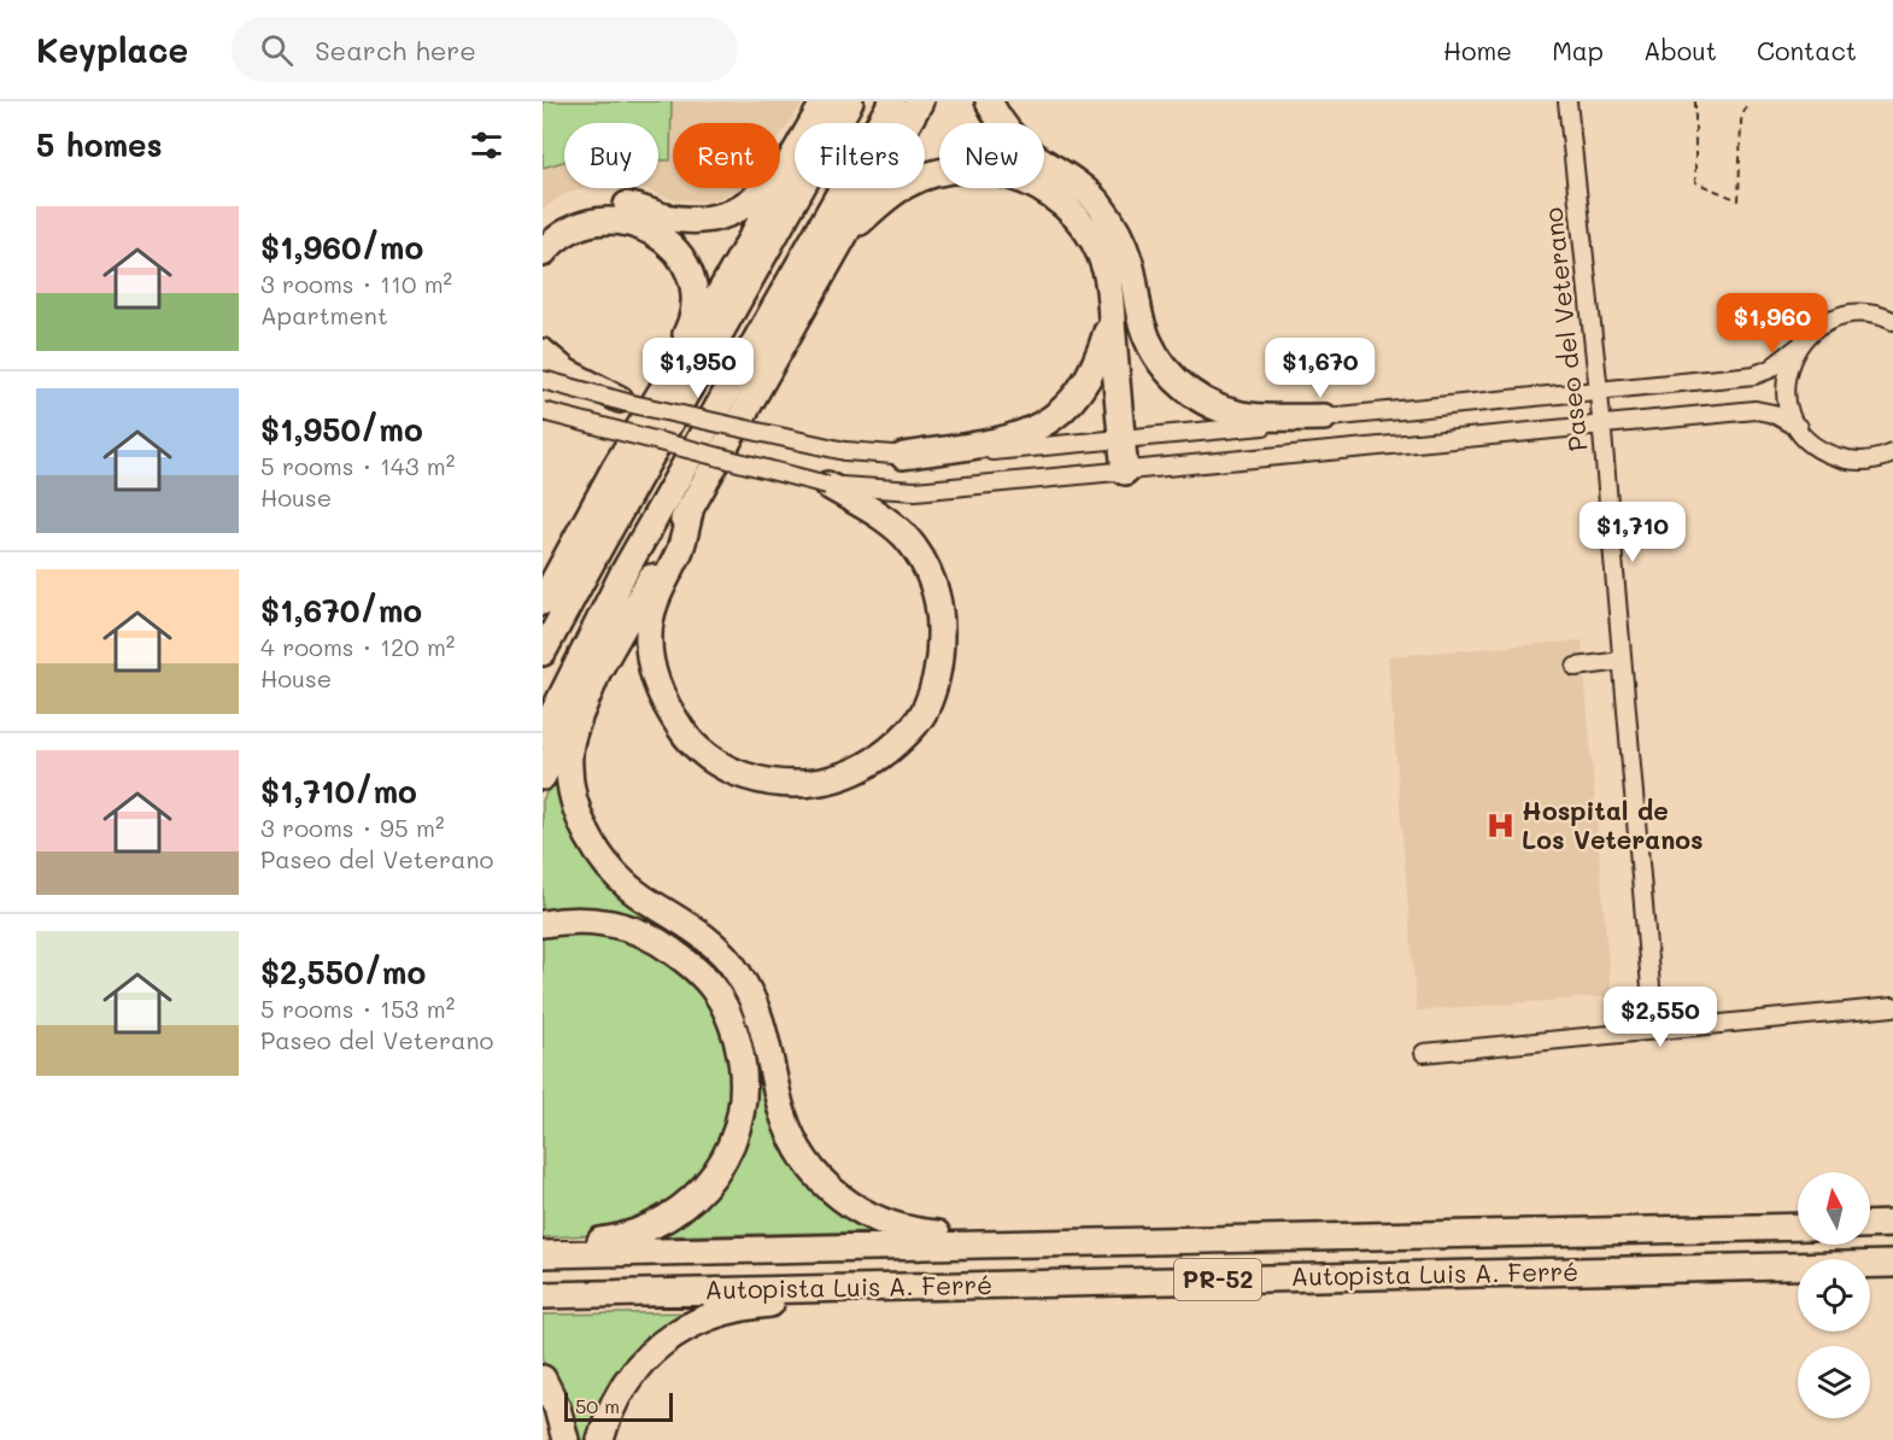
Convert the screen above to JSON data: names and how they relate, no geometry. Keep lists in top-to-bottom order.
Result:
{
  "streets": {
    "highway": ["Autopista Luis A. Ferré", "PR-52"],
    "street": ["Paseo del Veterano"]
  },
  "places": {
    "hospital": ["Hospital de Los Veteranos"]
  },
  "scale_bar": "50 m",
  "north": "top",
  "page": {
    "header": "Keyplace",
    "search": "Search here",
    "nav": [
      "Home",
      "Map",
      "About",
      "Contact"
    ],
    "heading": "5 homes",
    "chip": [
      "Buy",
      "Rent",
      "Filters",
      "New"
    ],
    "list": [
      {
        "name": "$1,960/mo",
        "note": "3 rooms · 110 m² · Apartment"
      },
      {
        "name": "$1,950/mo",
        "note": "5 rooms · 143 m² · House"
      },
      {
        "name": "$1,670/mo",
        "note": "4 rooms · 120 m² · House"
      },
      {
        "name": "$1,710/mo",
        "note": "3 rooms · 95 m² · Paseo del Veterano"
      },
      {
        "name": "$2,550/mo",
        "note": "5 rooms · 153 m² · Paseo del Veterano"
      }
    ],
    "price": [
      "$1,960",
      "$1,950",
      "$1,670",
      "$1,710",
      "$2,550"
    ],
    "scale": "50 m"
  }
}
